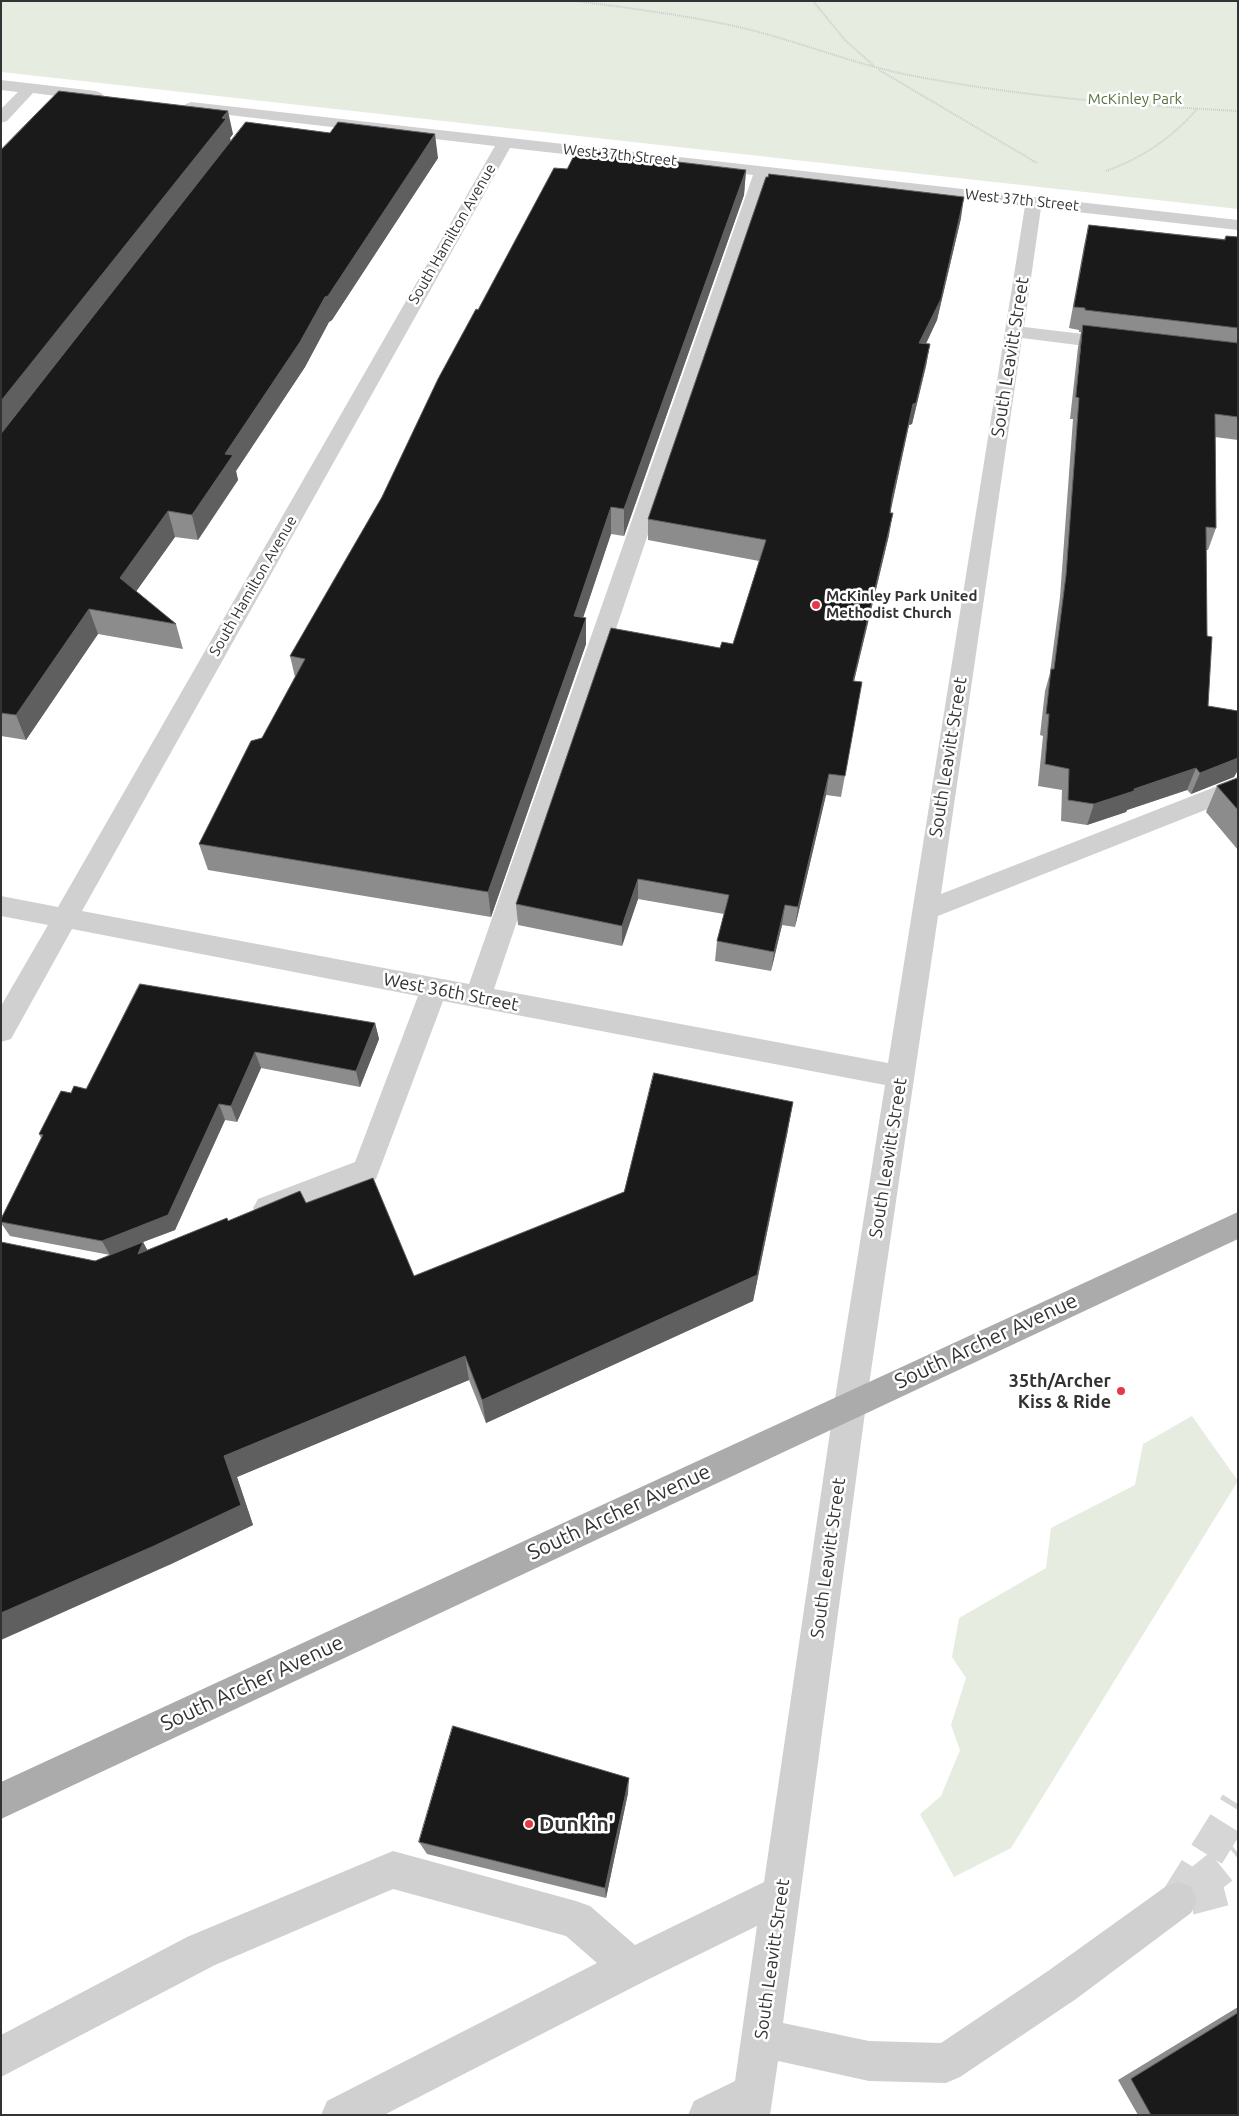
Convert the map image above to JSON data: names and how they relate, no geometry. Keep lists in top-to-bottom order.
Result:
{
  "streets": {
    "main road": ["South Archer Avenue"],
    "street": [
      "West 37th Street",
      "South Hamilton Avenue",
      "South Leavitt Street",
      "West 36th Street"
    ]
  },
  "crossings": [
    ["West 37th Street", "South Hamilton Avenue"],
    ["West 37th Street", "South Leavitt Street"],
    ["South Hamilton Avenue", "West 36th Street"],
    ["South Leavitt Street", "West 36th Street"],
    ["South Leavitt Street", "South Archer Avenue"]
  ],
  "parks": ["McKinley Park"],
  "places": ["McKinley Park United Methodist Church", "35th/Archer Kiss & Ride", "Dunkin'"]
}
